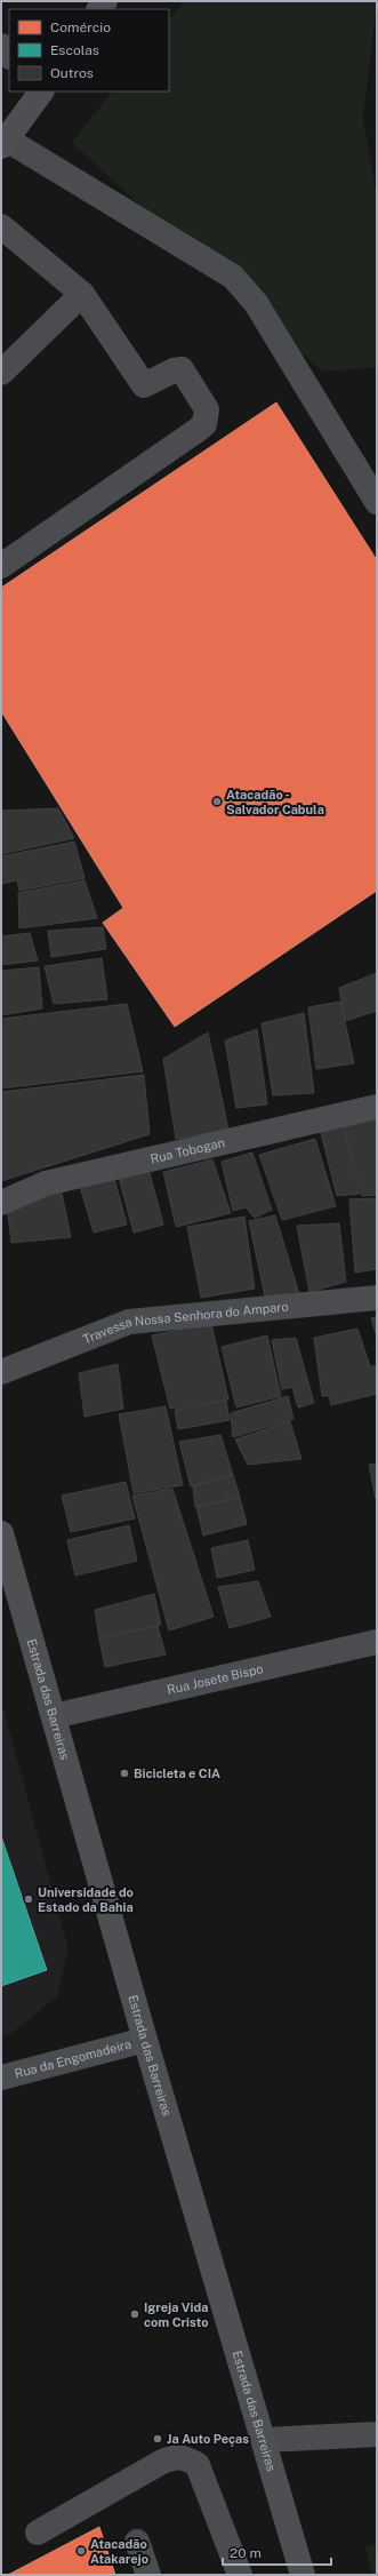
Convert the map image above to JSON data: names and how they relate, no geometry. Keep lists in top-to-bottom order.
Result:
{
  "streets": {
    "main road": ["Estrada das Barreiras"],
    "street": [
      "Rua Tobogan",
      "Travessa Nossa Senhora do Amparo",
      "Rua Josete Bispo",
      "Rua da Engomadeira"
    ]
  },
  "crossings": [
    ["Rua Josete Bispo", "Estrada das Barreiras"],
    ["Estrada das Barreiras", "Rua da Engomadeira"]
  ],
  "places": [
    "Atacadão - Salvador Cabula",
    "Bicicleta e CIA",
    "Universidade do Estado da Bahia",
    "Igreja Vida com Cristo",
    "Ja Auto Peças",
    "Atacadão Atakarejo"
  ],
  "legend": ["Comércio", "Escolas", "Outros"],
  "scale_bar": "20 m"
}
